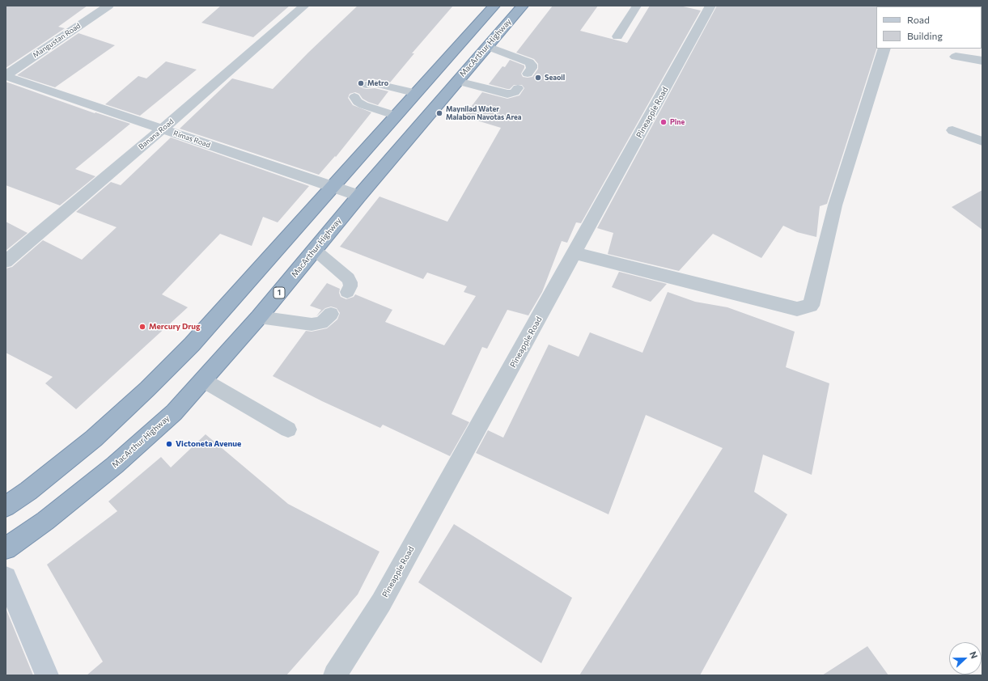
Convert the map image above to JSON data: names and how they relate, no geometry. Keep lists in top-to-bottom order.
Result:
{
  "streets": {
    "highway": ["MacArthur Highway", "1"],
    "street": [
      "Mangustan Road",
      "Pineapple Road",
      "Banana Road",
      "Rimas Road"
    ]
  },
  "crossings": [
    ["Mangustan Road", "Rimas Road"],
    ["MacArthur Highway", "Rimas Road"],
    ["Banana Road", "Rimas Road"]
  ],
  "places": [
    "Seaoil",
    "Metro",
    "Maynilad Water Malabon Navotas Area",
    "Pine",
    "Mercury Drug",
    "Victoneta Avenue"
  ],
  "legend": ["Road", "Building"],
  "north": "right"
}
